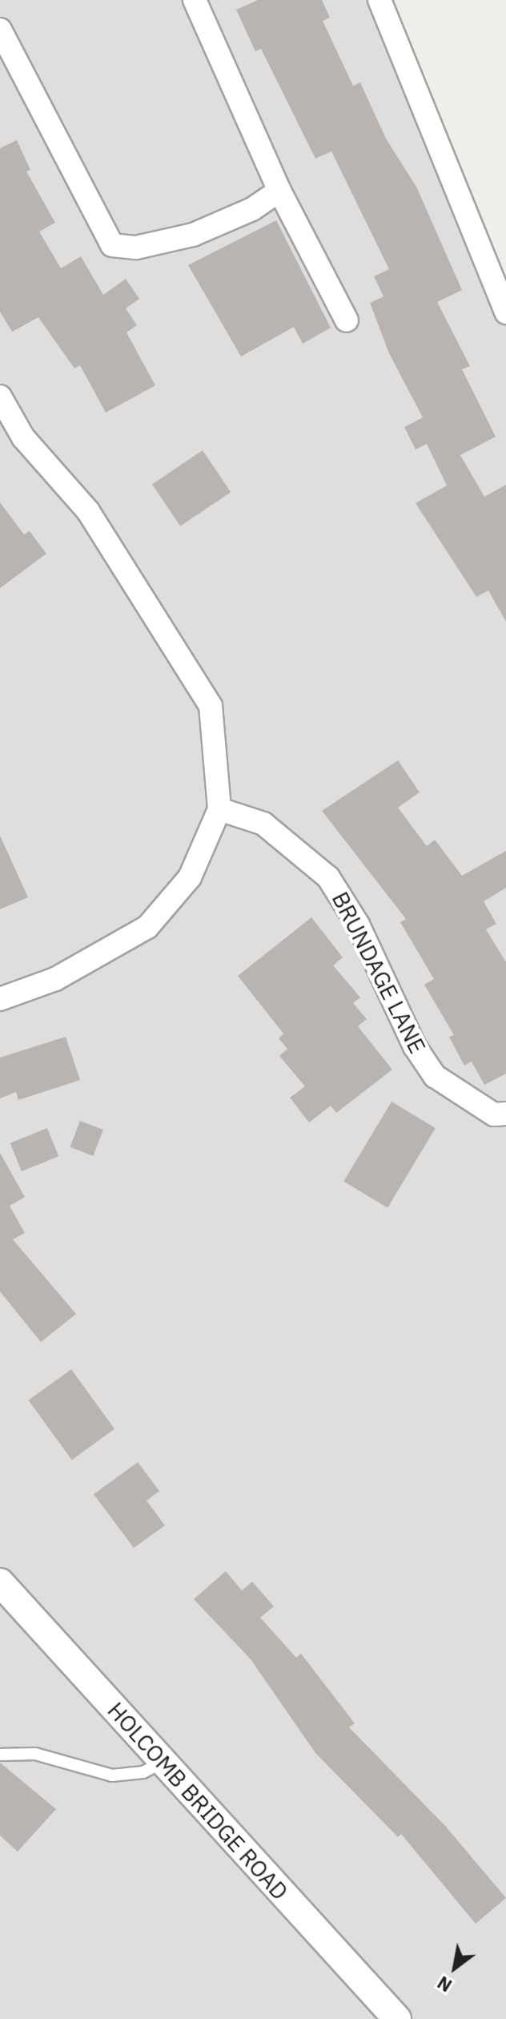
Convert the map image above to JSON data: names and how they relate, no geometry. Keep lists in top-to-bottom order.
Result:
{
  "streets": {
    "street": ["BRUNDAGE LANE", "HOLCOMB BRIDGE ROAD"]
  },
  "north": "bottom left"
}
